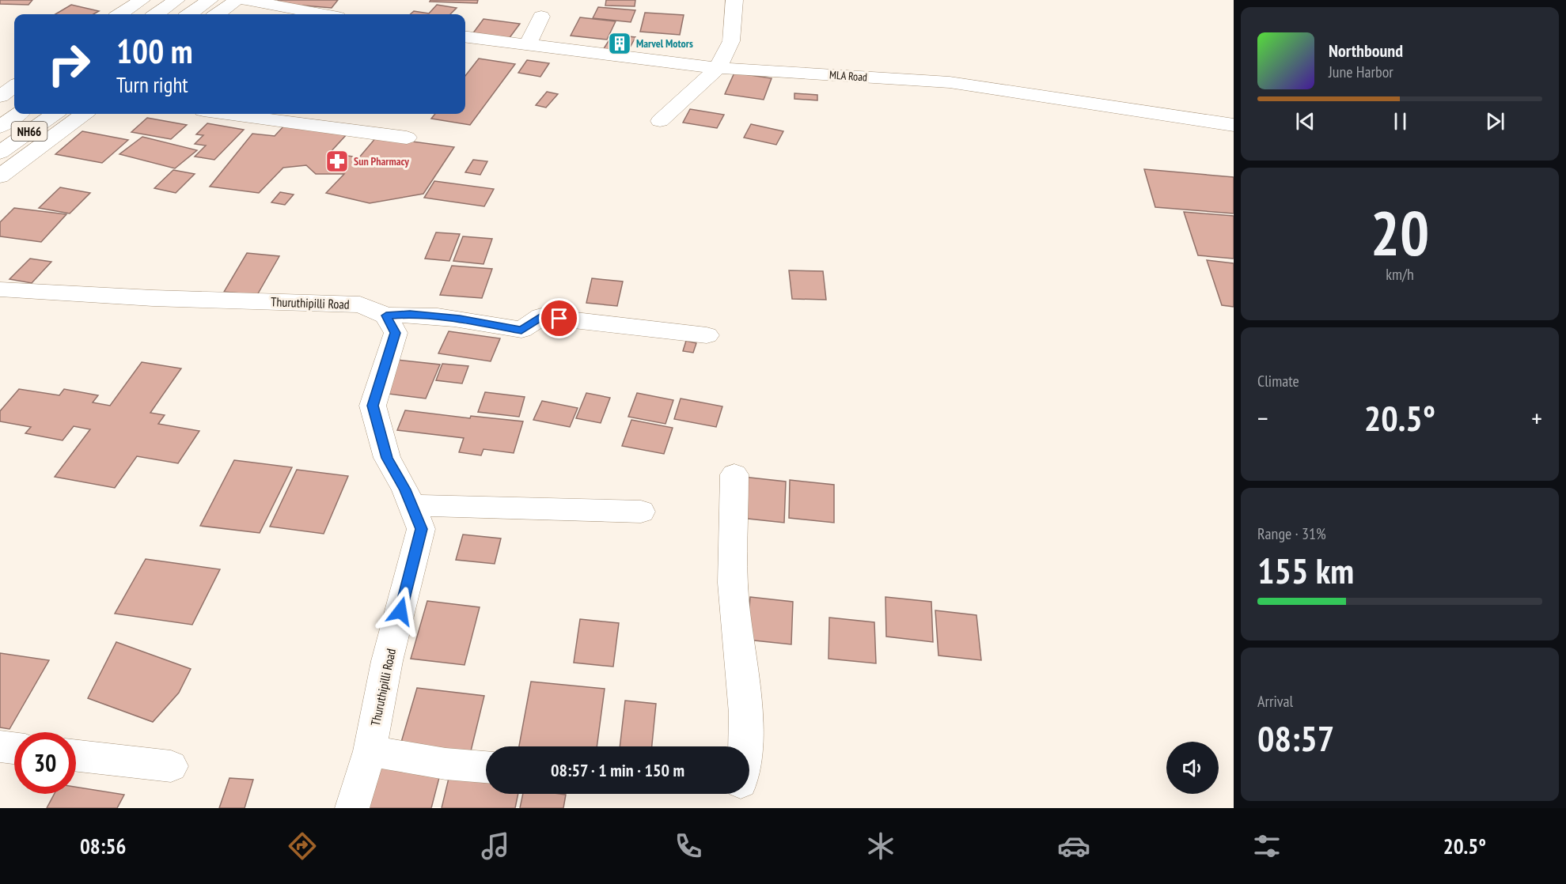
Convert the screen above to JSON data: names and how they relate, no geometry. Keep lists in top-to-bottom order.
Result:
{
  "streets": {
    "main road": ["MLA Road", "NH66", "Thuruthipilli Road"]
  },
  "places": {
    "building": ["Marvel Motors"],
    "pharmacy": ["Sun Pharmacy"]
  },
  "page": {
    "turn": ["100 m", "Turn right"],
    "song": ["Northbound", "June Harbor"],
    "tile": [
      ["20", "km/h"],
      "Climate",
      ["Range · 31%", "155 km"],
      ["Arrival", "08:57"]
    ],
    "heat": ["−", "20.5°", "+"],
    "limit": "30",
    "trip": "08:57 · 1 min · 150 m",
    "tabs": ["08:56", "20.5°"]
  }
}
